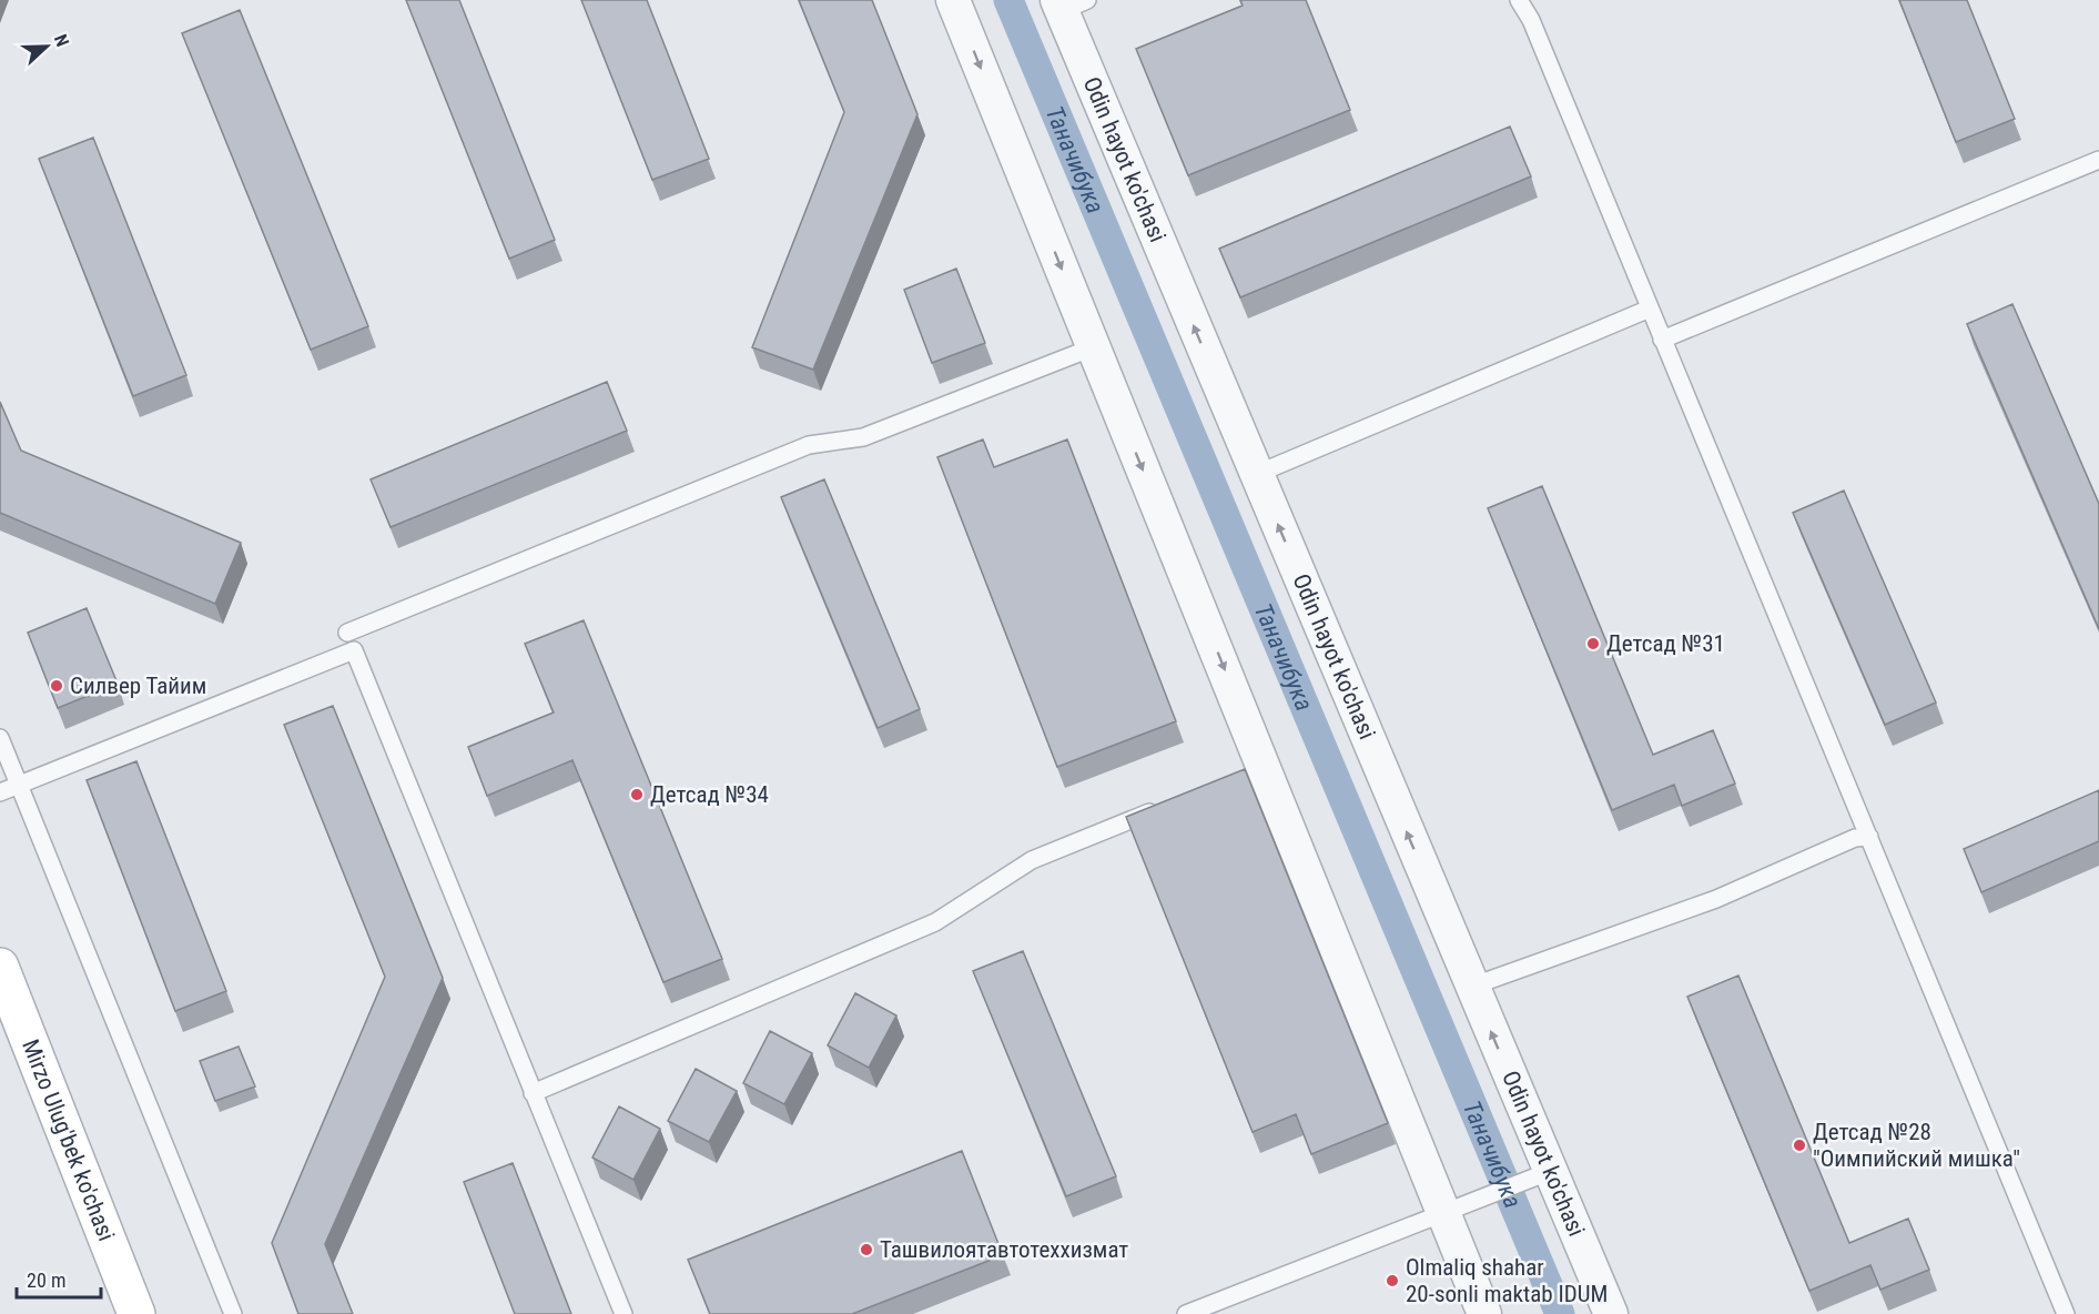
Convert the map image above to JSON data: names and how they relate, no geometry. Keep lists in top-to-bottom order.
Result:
{
  "streets": {
    "main road": ["Mirzo Ulug'bek ko'chasi"],
    "street": ["Odin hayot ko'chasi"]
  },
  "water": ["Таначибука"],
  "places": [
    "Детсад №31",
    "Силвер Тайим",
    "Детсад №34",
    "Детсад №28 \"Оимпийский мишка\"",
    "Ташвилоятавтотеххизмат",
    "Olmaliq shahar 20-sonli maktab IDUM"
  ],
  "scale_bar": "20 m",
  "north": "right"
}
